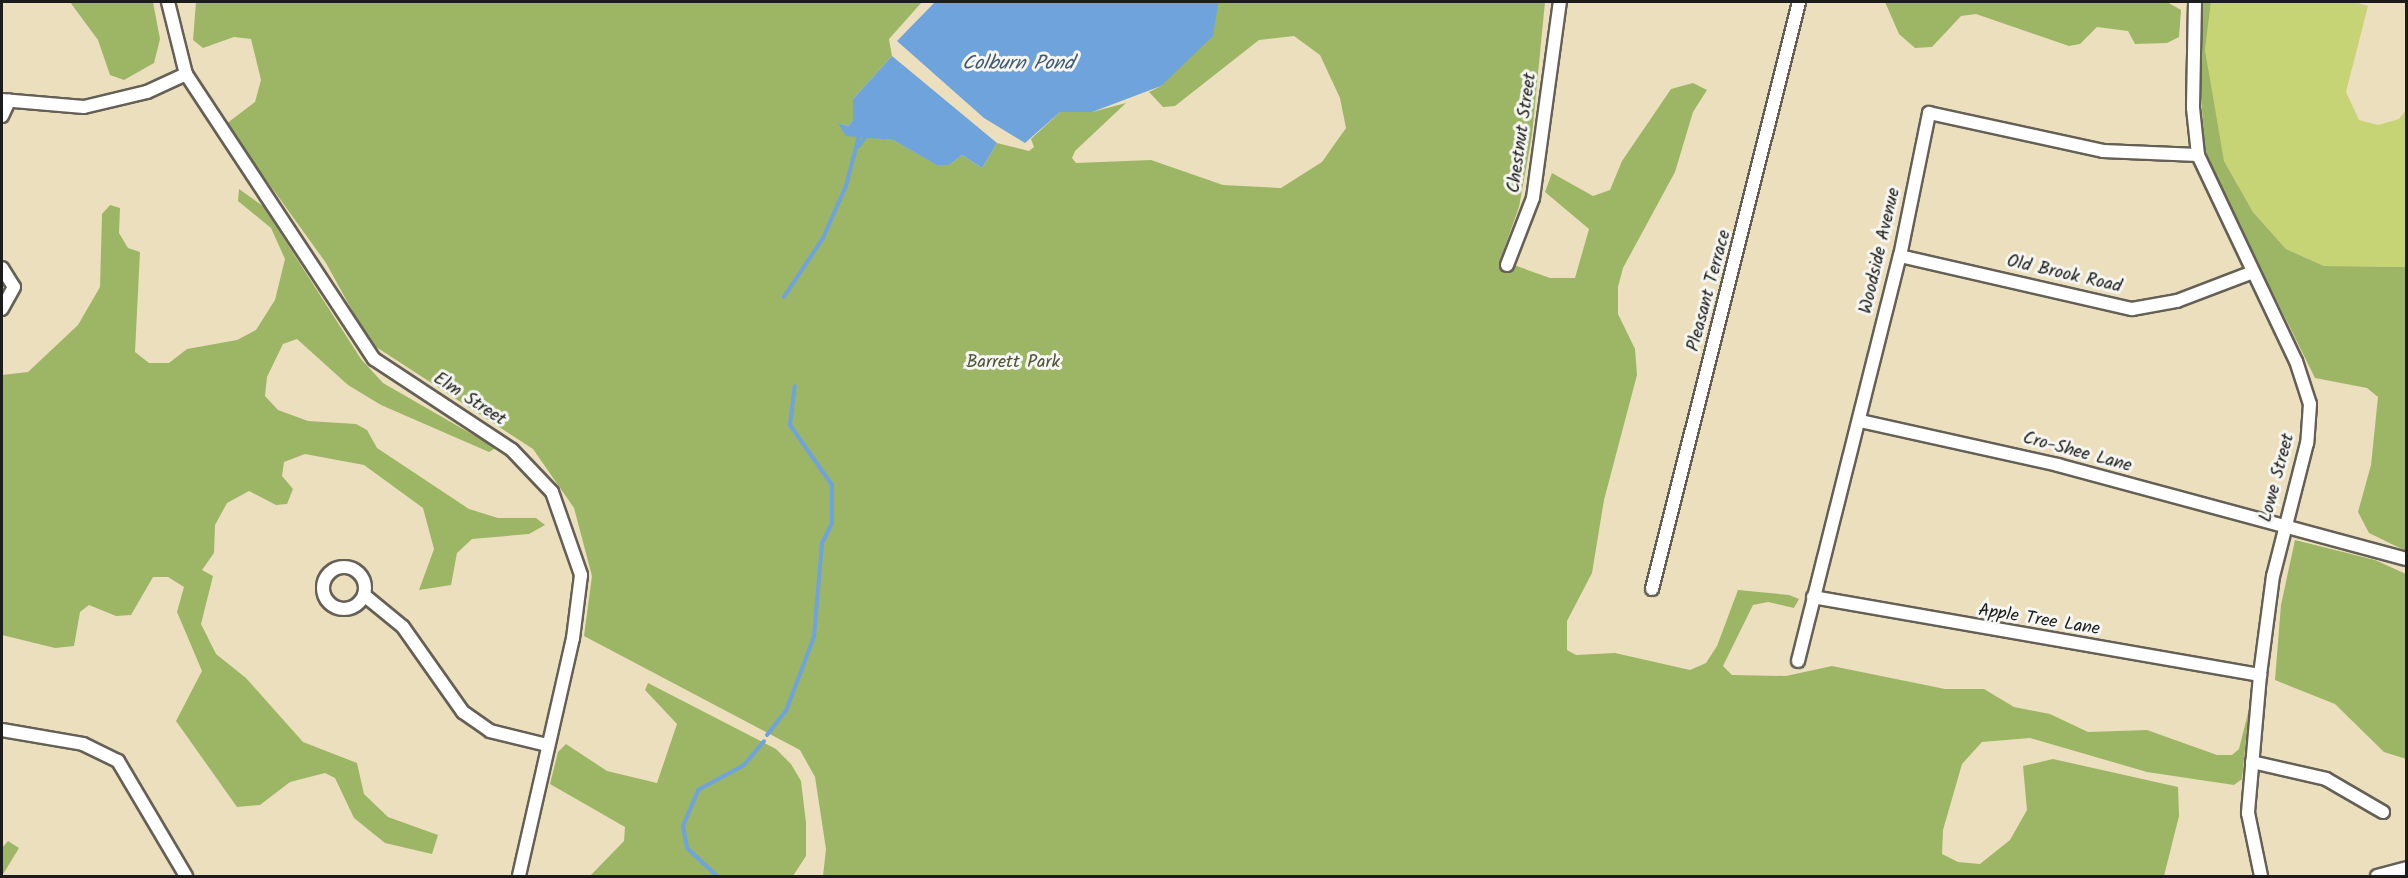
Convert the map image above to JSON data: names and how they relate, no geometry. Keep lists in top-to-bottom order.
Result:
{
  "streets": {
    "street": [
      "Chestnut Street",
      "Woodside Avenue",
      "Old Brook Road",
      "Pleasant Terrace",
      "Elm Street",
      "Cro-Shee Lane",
      "Lowe Street",
      "Apple Tree Lane"
    ]
  },
  "crossings": [
    ["Woodside Avenue", "Old Brook Road"],
    ["Woodside Avenue", "Cro-Shee Lane"],
    ["Woodside Avenue", "Lowe Street"],
    ["Woodside Avenue", "Apple Tree Lane"],
    ["Old Brook Road", "Lowe Street"],
    ["Cro-Shee Lane", "Lowe Street"],
    ["Lowe Street", "Apple Tree Lane"]
  ],
  "water": ["Colburn Pond"],
  "parks": ["Barrett Park"]
}
